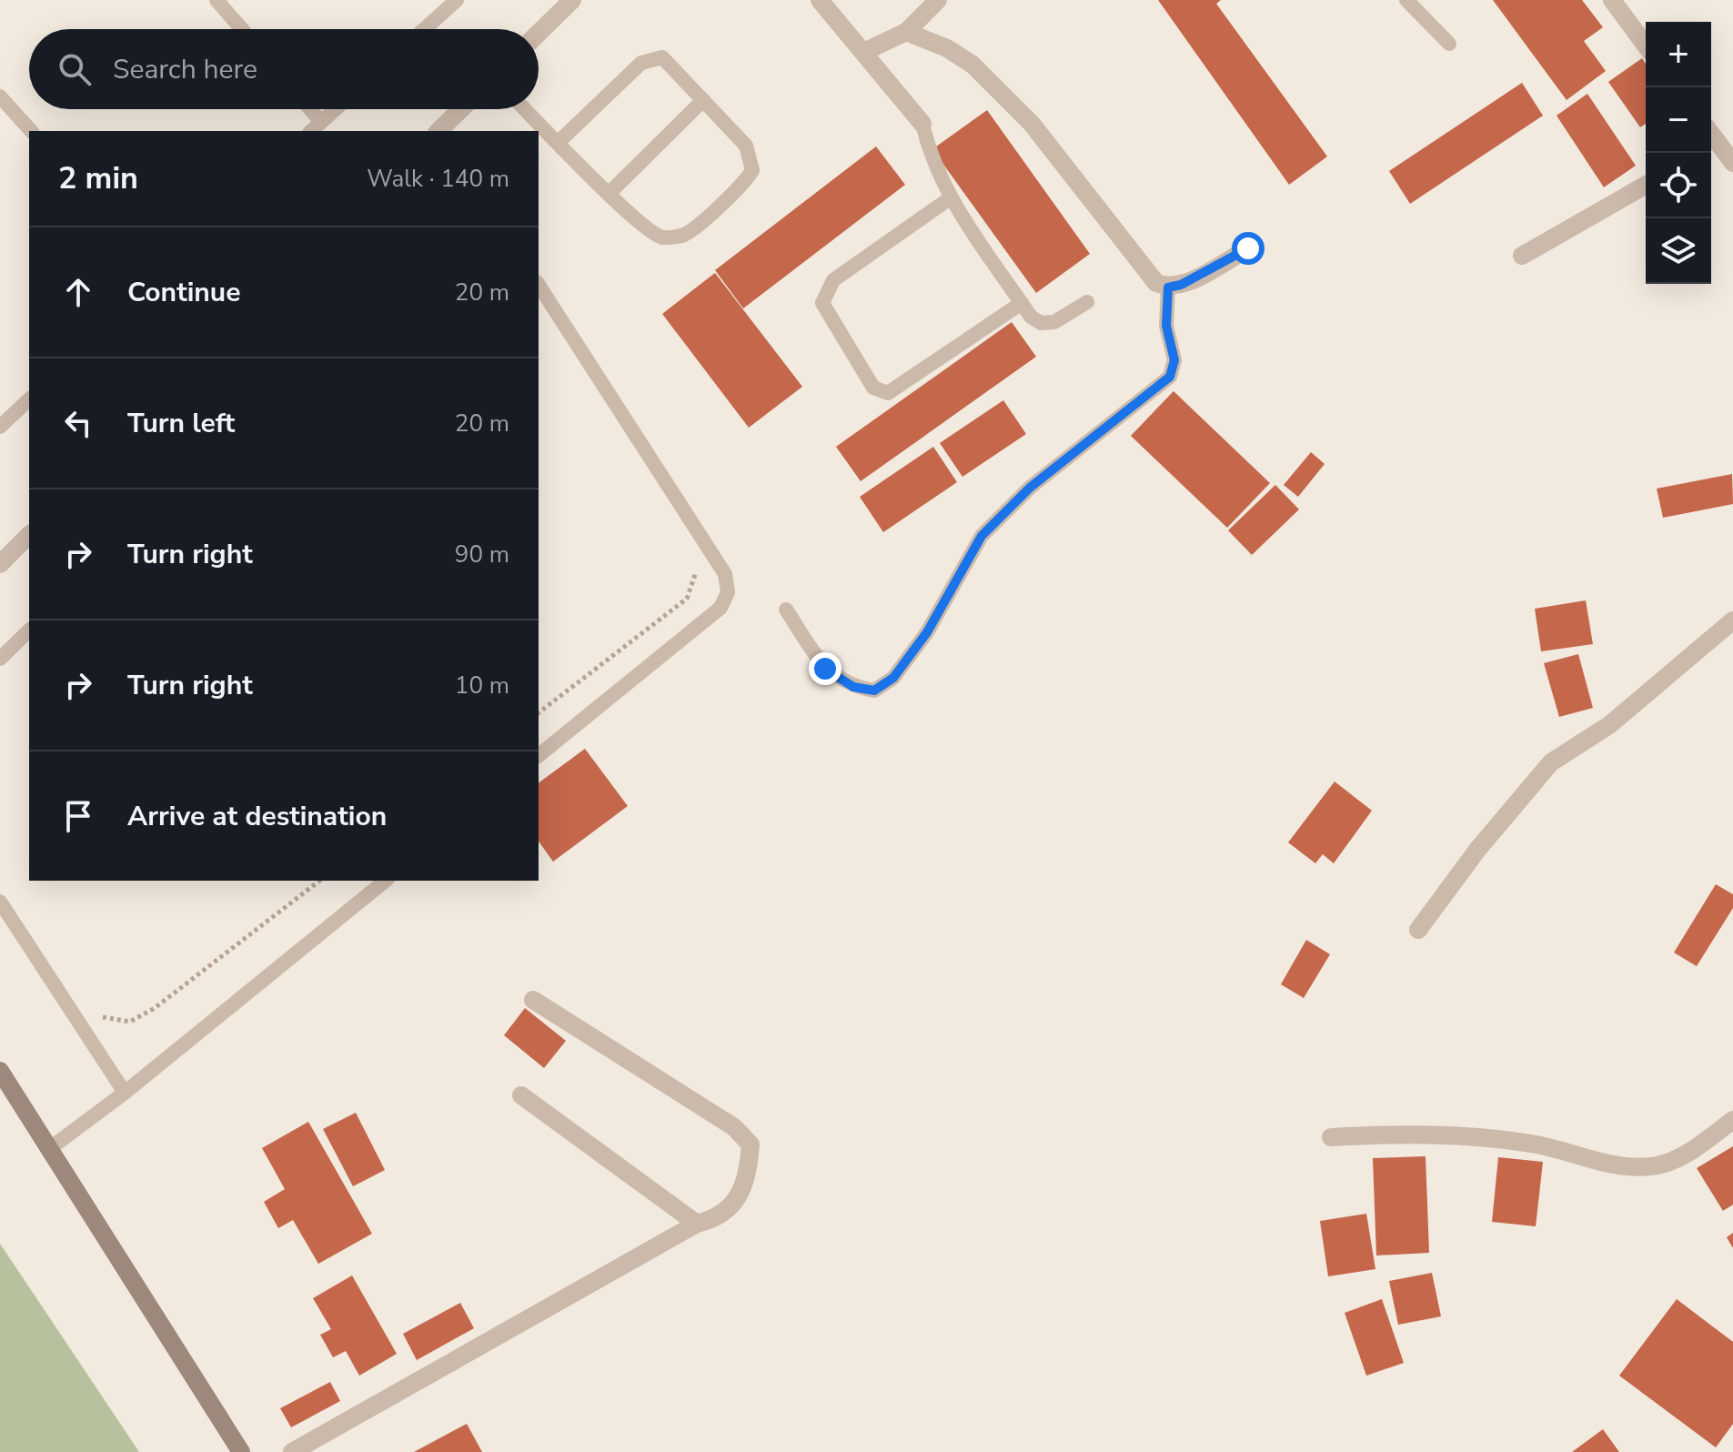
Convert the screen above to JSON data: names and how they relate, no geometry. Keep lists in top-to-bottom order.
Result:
{
  "page": {
    "map_buttons": ["+", "−"],
    "search": "Search here",
    "heading": ["2 min", "Walk · 140 m"],
    "list": [
      ["Continue", "20 m"],
      ["Turn left", "20 m"],
      ["Turn right", "90 m"],
      ["Turn right", "10 m"],
      "Arrive at destination"
    ]
  }
}
